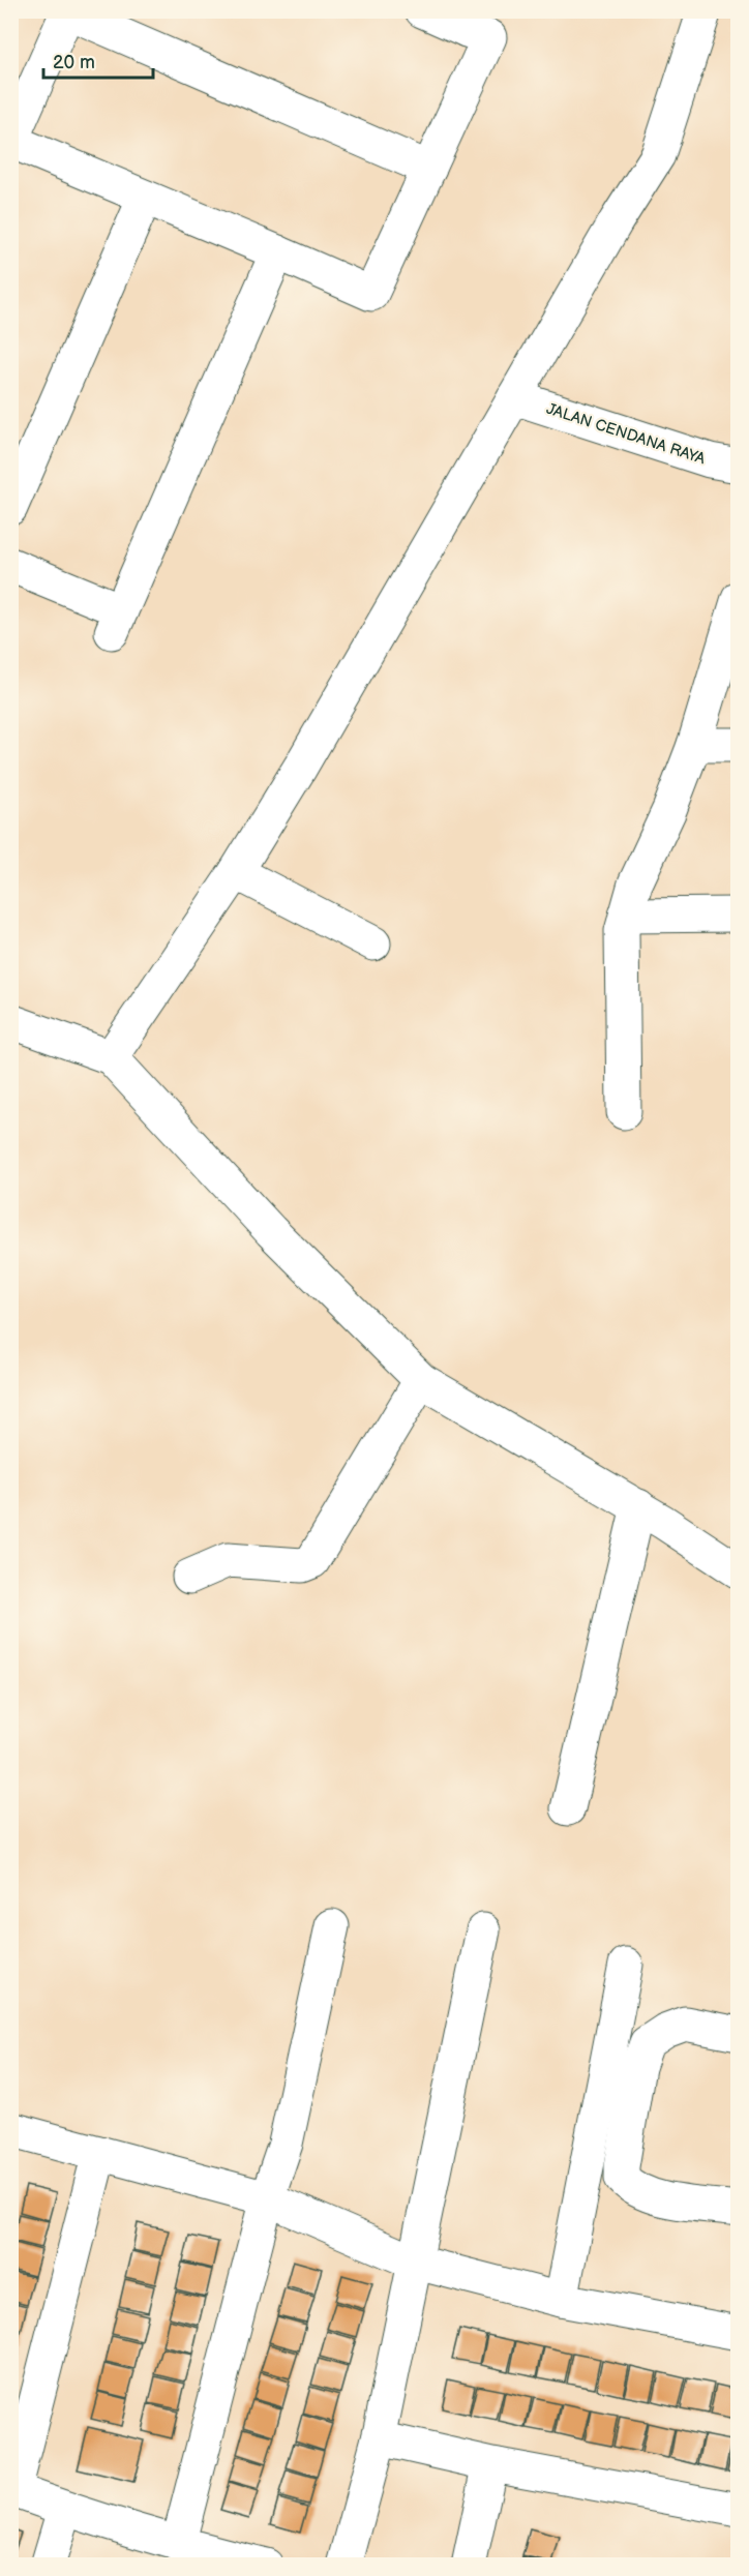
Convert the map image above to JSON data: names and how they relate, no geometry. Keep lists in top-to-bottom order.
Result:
{
  "streets": {
    "street": ["JALAN CENDANA RAYA"]
  },
  "scale_bar": "20 m"
}
